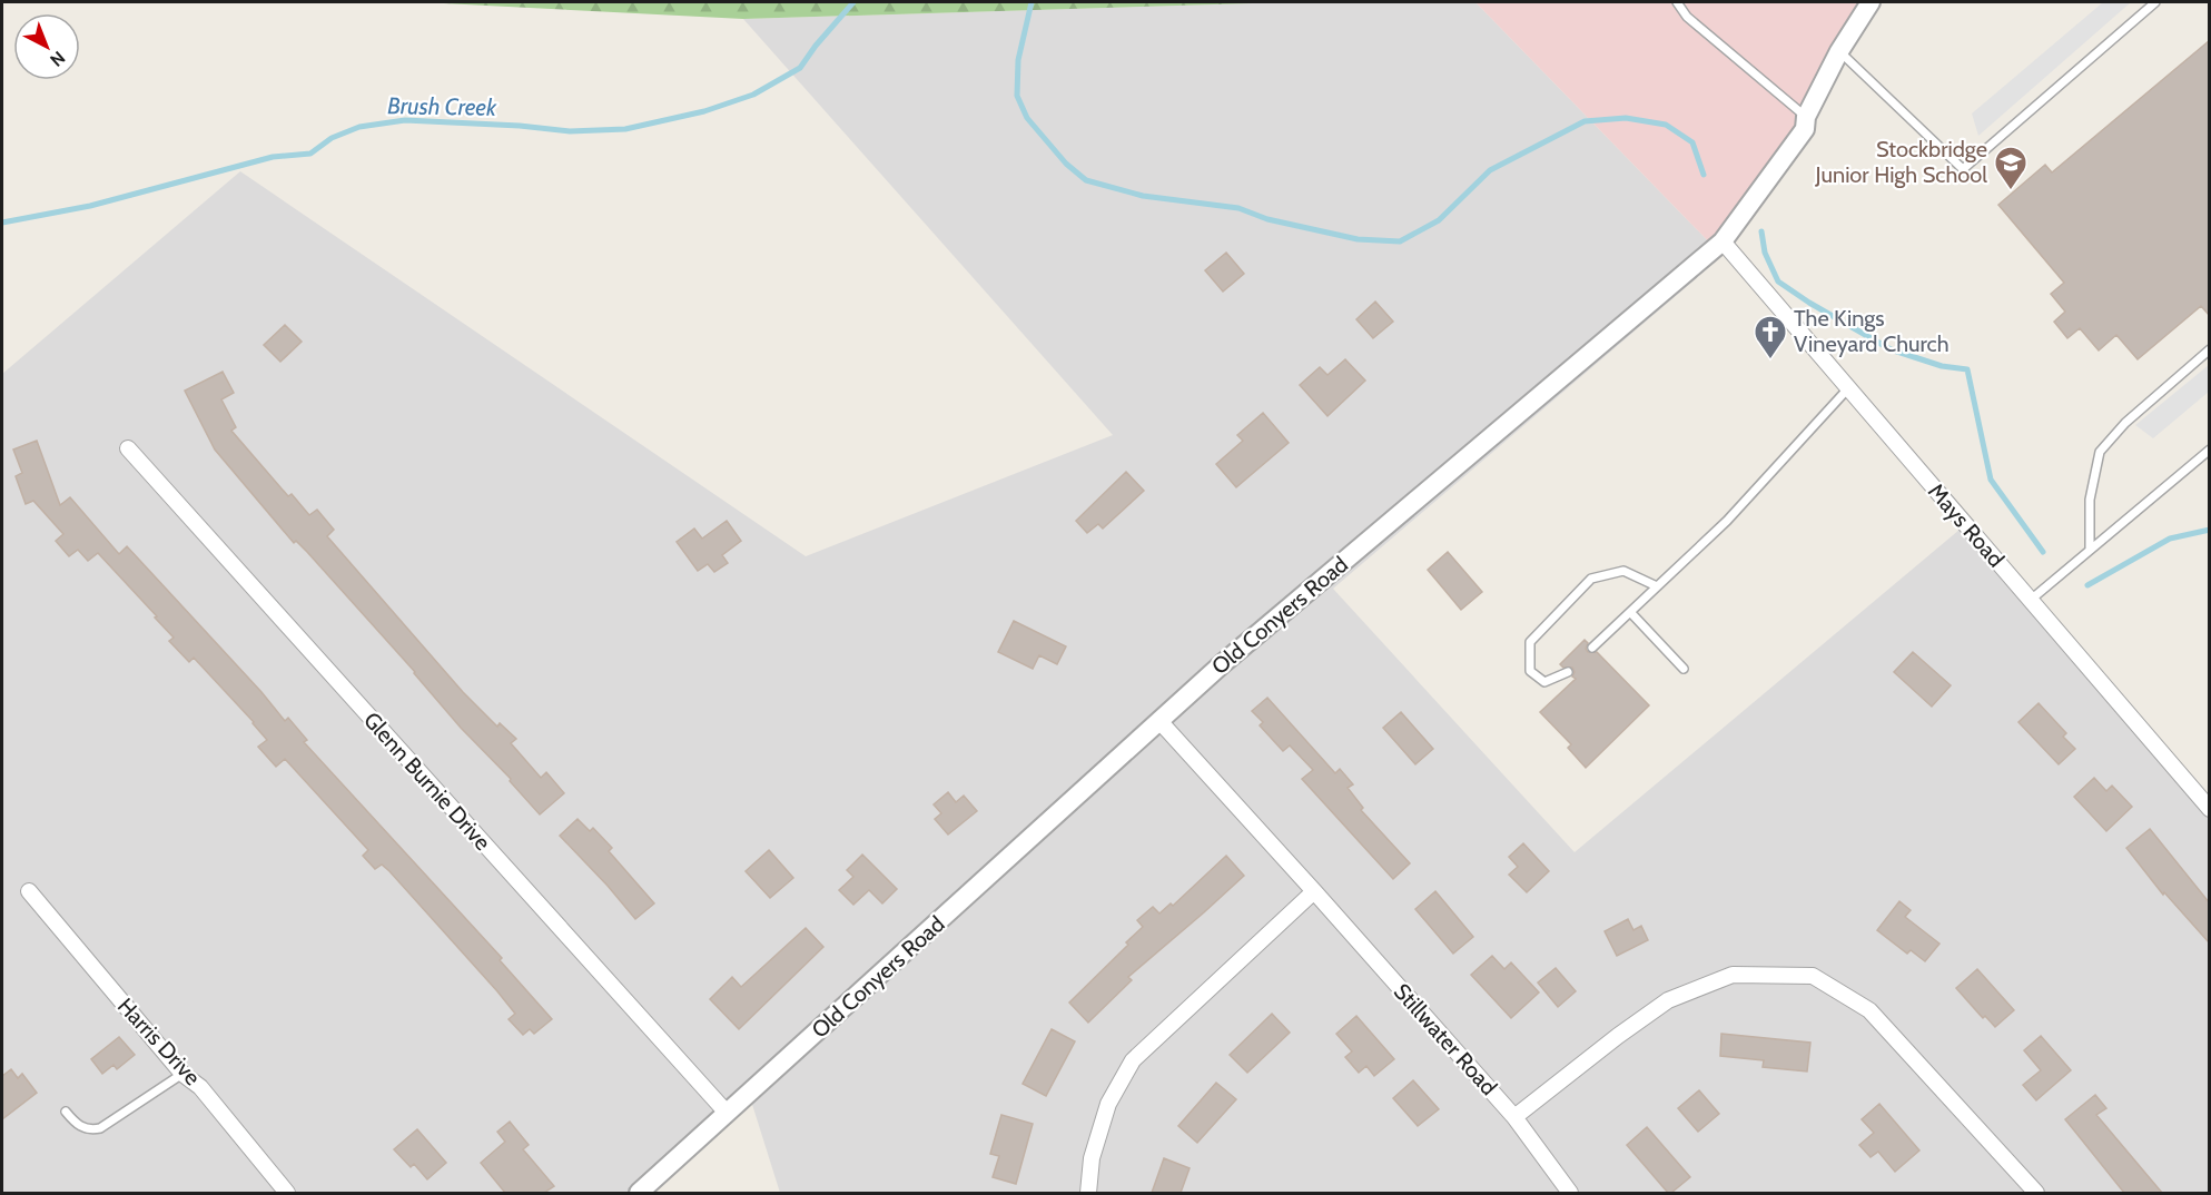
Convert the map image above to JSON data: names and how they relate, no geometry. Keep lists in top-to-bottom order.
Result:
{
  "streets": {
    "street": [
      "Mays Road",
      "Old Conyers Road",
      "Glenn Burnie Drive",
      "Stillwater Road",
      "Harris Drive"
    ]
  },
  "crossings": [
    ["Mays Road", "Old Conyers Road"],
    ["Old Conyers Road", "Glenn Burnie Drive"],
    ["Old Conyers Road", "Stillwater Road"]
  ],
  "water": ["Brush Creek"],
  "places": {
    "school or university": ["Stockbridge Junior High School"],
    "church": ["The Kings Vineyard Church"]
  },
  "north": "bottom right"
}
